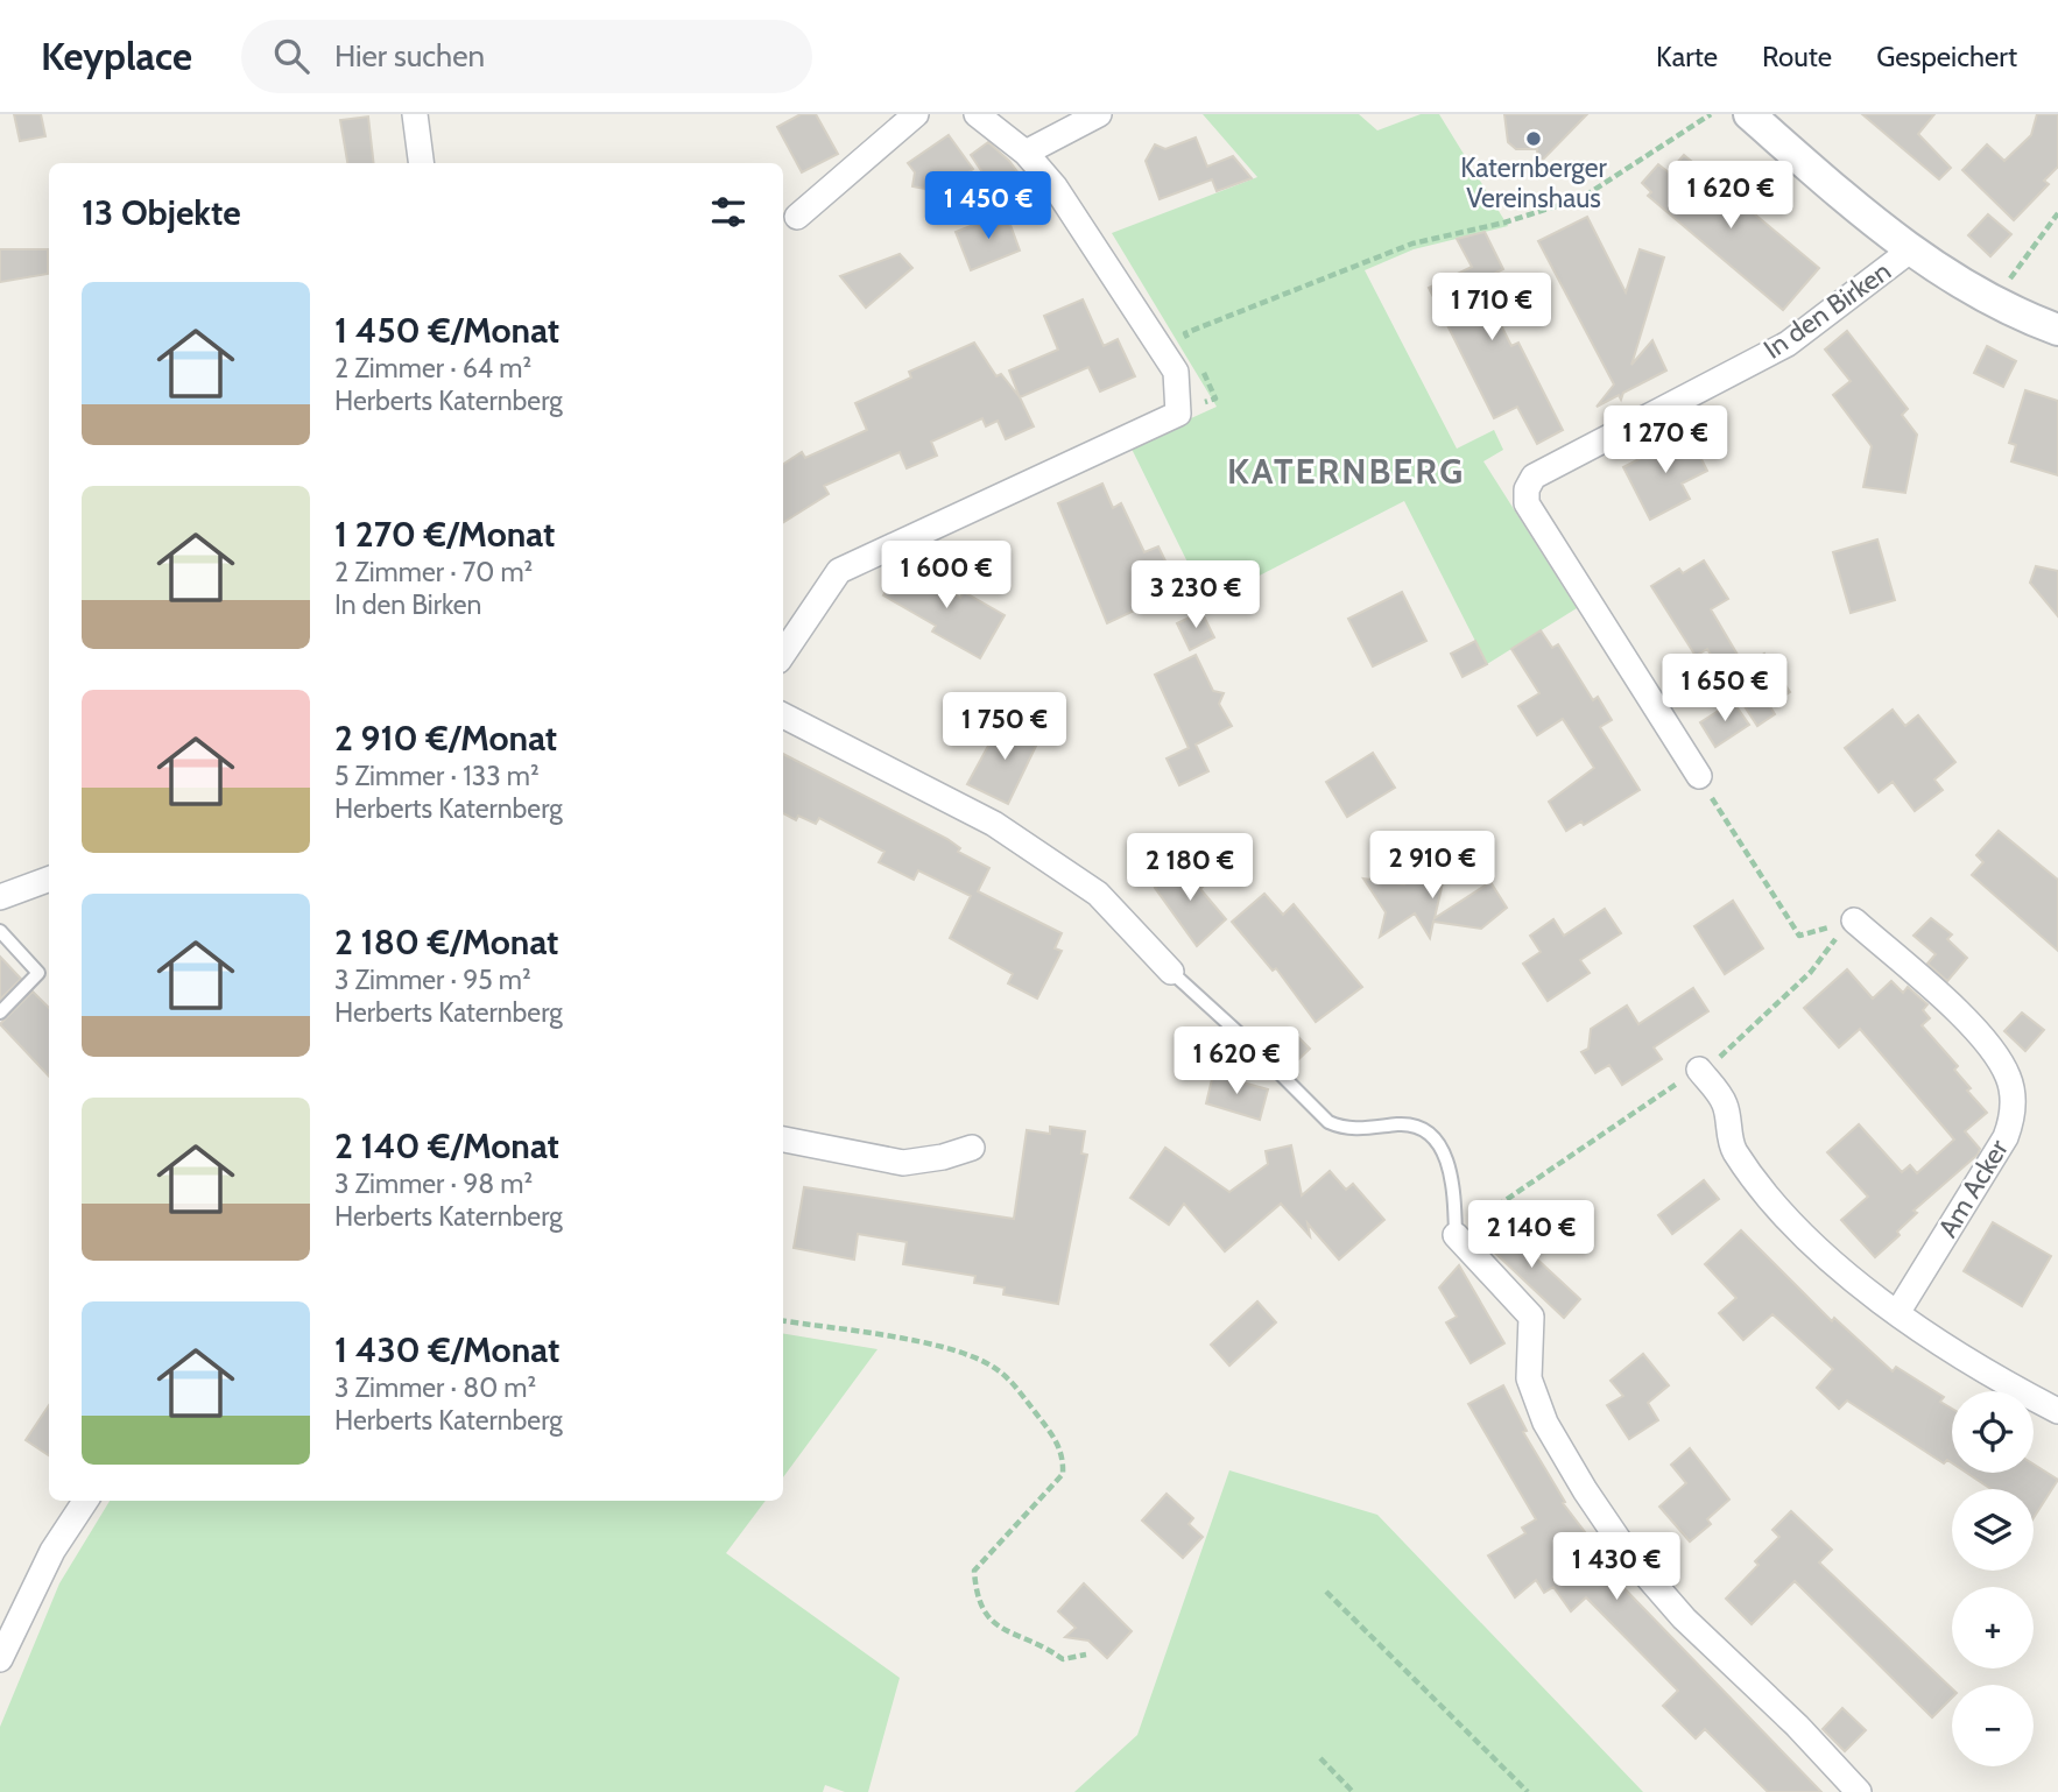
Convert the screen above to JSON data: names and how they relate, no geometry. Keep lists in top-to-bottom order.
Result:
{
  "streets": {
    "street": ["In den Birken", "Am Acker"]
  },
  "districts": ["KATERNBERG"],
  "places": ["Katernberger Vereinshaus"],
  "page": {
    "header": "Keyplace",
    "search": "Hier suchen",
    "nav": ["Karte", "Route", "Gespeichert"],
    "price": [
      "1 620 €",
      "1 450 €",
      "1 710 €",
      "1 270 €",
      "1 600 €",
      "3 230 €",
      "1 650 €",
      "1 750 €",
      "2 910 €",
      "2 180 €",
      "1 620 €",
      "2 140 €",
      "1 430 €"
    ],
    "heading": "13 Objekte",
    "list": [
      {
        "name": "1 450 €/Monat",
        "note": "2 Zimmer · 64 m² · Herberts Katernberg"
      },
      {
        "name": "1 270 €/Monat",
        "note": "2 Zimmer · 70 m² · In den Birken"
      },
      {
        "name": "2 910 €/Monat",
        "note": "5 Zimmer · 133 m² · Herberts Katernberg"
      },
      {
        "name": "2 180 €/Monat",
        "note": "3 Zimmer · 95 m² · Herberts Katernberg"
      },
      {
        "name": "2 140 €/Monat",
        "note": "3 Zimmer · 98 m² · Herberts Katernberg"
      },
      {
        "name": "1 430 €/Monat",
        "note": "3 Zimmer · 80 m² · Herberts Katernberg"
      }
    ],
    "map_buttons": ["+", "−"]
  }
}
